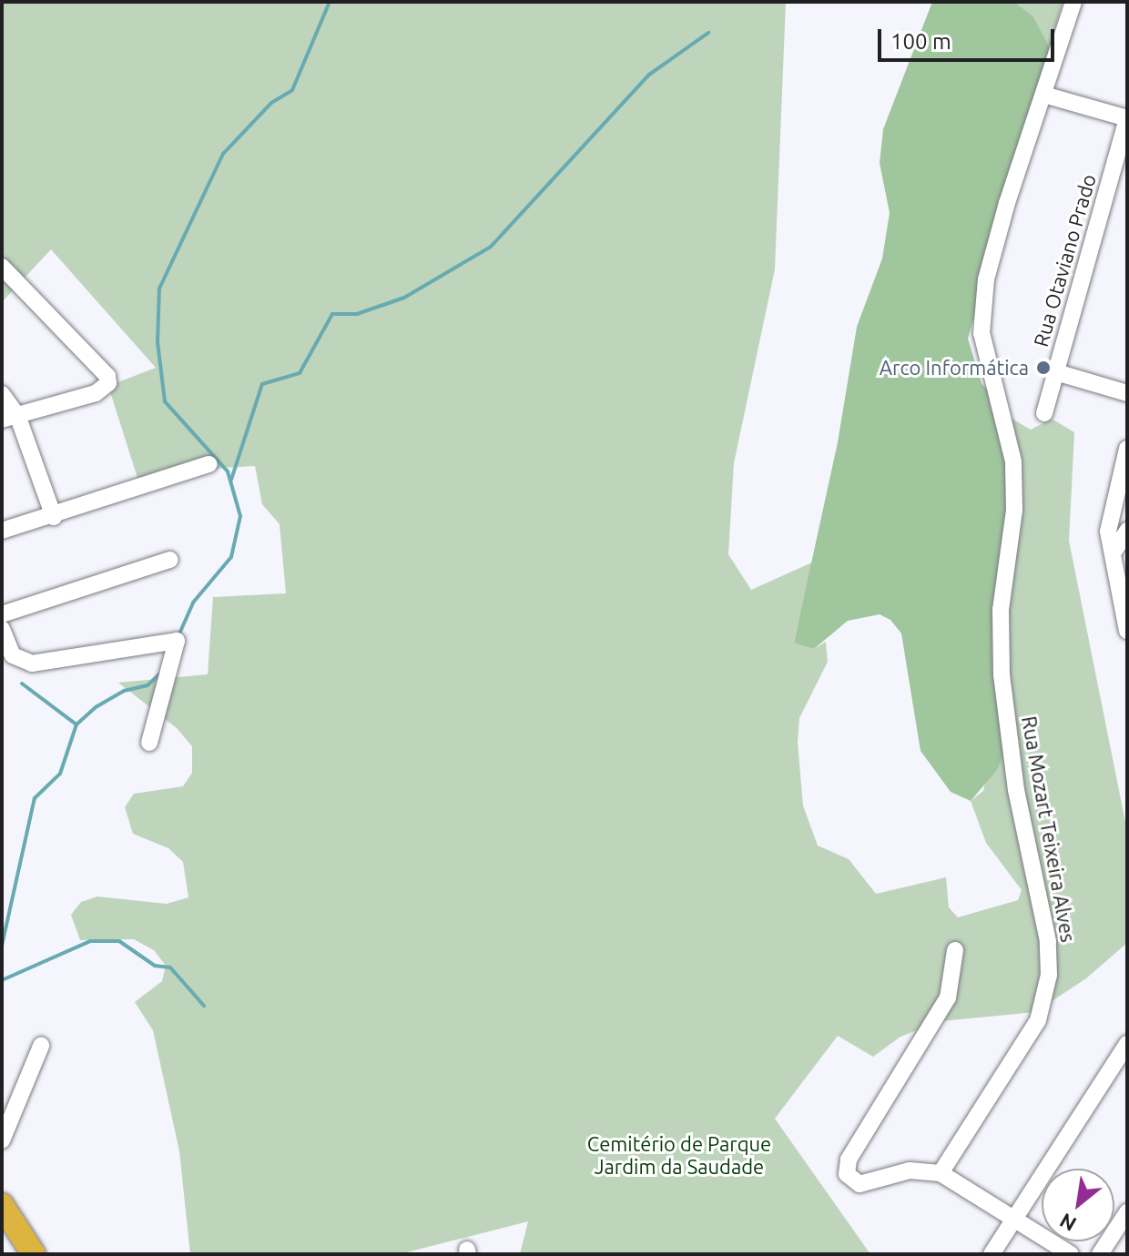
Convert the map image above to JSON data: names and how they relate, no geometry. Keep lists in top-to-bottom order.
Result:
{
  "streets": {
    "street": ["Rua Otaviano Prado", "Rua Mozart Teixeira Alves"]
  },
  "parks": ["Cemitério de Parque Jardim da Saudade"],
  "places": ["Arco Informática"],
  "scale_bar": "100 m",
  "north": "bottom left"
}
